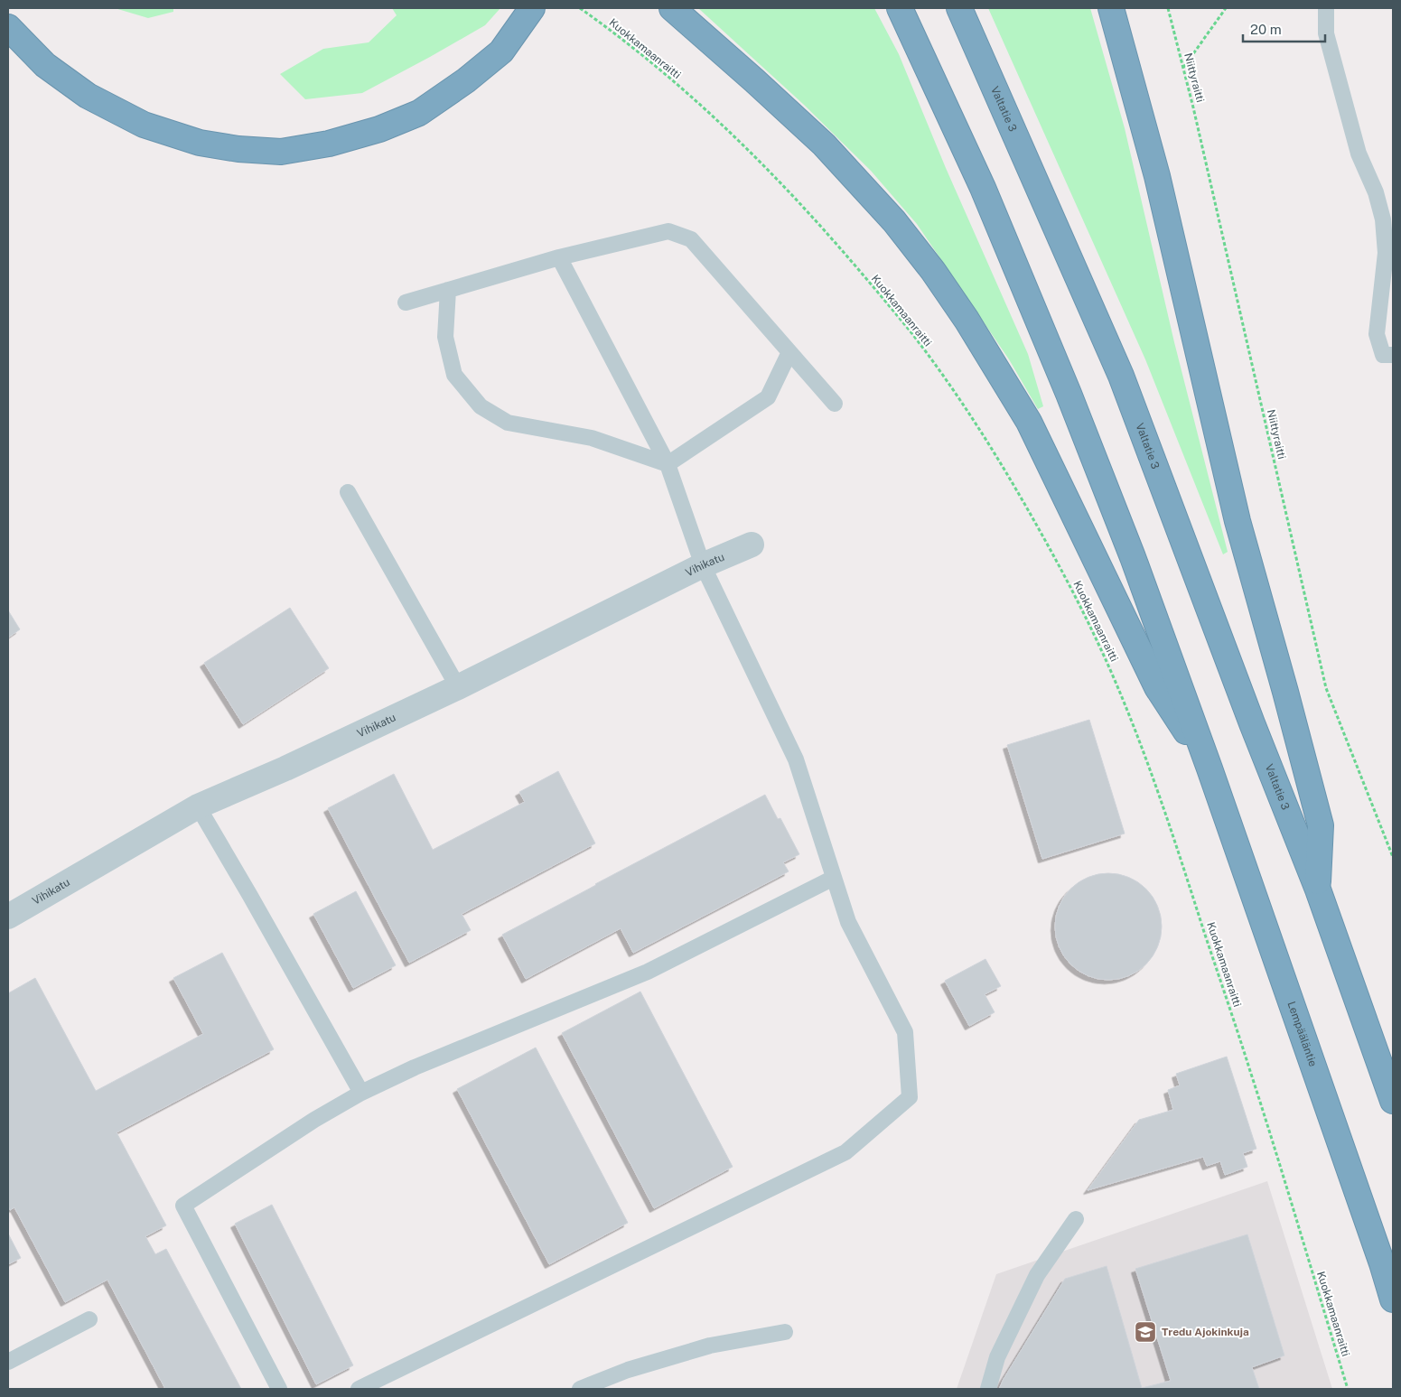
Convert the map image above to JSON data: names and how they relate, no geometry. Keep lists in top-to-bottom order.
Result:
{
  "streets": {
    "highway": ["Valtatie 3", "Lempääläntie"],
    "street": ["Vihikatu"],
    "path": ["Kuokkamaanraitti", "Niittyraitti"]
  },
  "places": {
    "school or university": ["Tredu Ajokinkuja"]
  },
  "scale_bar": "20 m"
}
